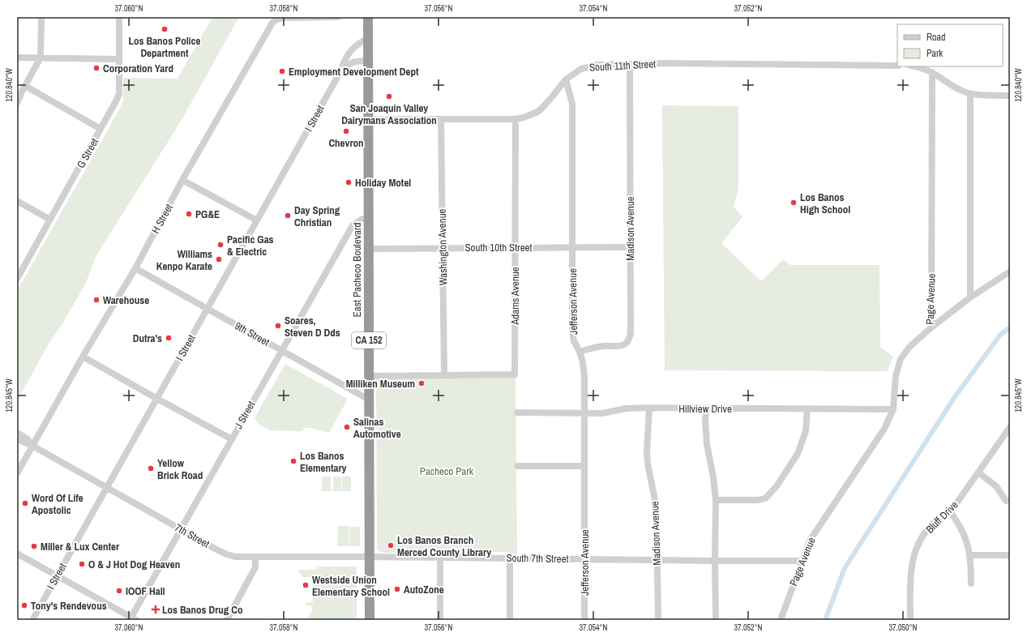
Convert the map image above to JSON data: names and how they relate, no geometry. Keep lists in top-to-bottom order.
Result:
{
  "streets": {
    "highway": ["East Pacheco Boulevard", "CA 152"],
    "street": [
      "South 11th Street",
      "I Street",
      "G Street",
      "H Street",
      "Madison Avenue",
      "Washington Avenue",
      "South 10th Street",
      "Adams Avenue",
      "Page Avenue",
      "Jefferson Avenue",
      "9th Street",
      "Hillview Drive",
      "J Street",
      "Bluff Drive",
      "7th Street",
      "South 7th Street"
    ]
  },
  "crossings": [
    ["South 11th Street", "Madison Avenue"],
    ["South 11th Street", "Washington Avenue"],
    ["South 11th Street", "East Pacheco Boulevard"],
    ["South 11th Street", "Adams Avenue"],
    ["South 11th Street", "Jefferson Avenue"],
    ["I Street", "East Pacheco Boulevard"],
    ["I Street", "9th Street"],
    ["I Street", "7th Street"],
    ["H Street", "9th Street"],
    ["H Street", "7th Street"],
    ["Madison Avenue", "South 10th Street"],
    ["Madison Avenue", "Jefferson Avenue"],
    ["Madison Avenue", "Hillview Drive"],
    ["Madison Avenue", "South 7th Street"],
    ["Washington Avenue", "South 10th Street"],
    ["Washington Avenue", "Adams Avenue"],
    ["South 10th Street", "East Pacheco Boulevard"],
    ["South 10th Street", "Adams Avenue"],
    ["South 10th Street", "Jefferson Avenue"],
    ["East Pacheco Boulevard", "9th Street"],
    ["East Pacheco Boulevard", "J Street"],
    ["East Pacheco Boulevard", "7th Street"],
    ["East Pacheco Boulevard", "South 7th Street"],
    ["Page Avenue", "Hillview Drive"],
    ["Page Avenue", "South 7th Street"],
    ["Jefferson Avenue", "Hillview Drive"],
    ["Jefferson Avenue", "South 7th Street"],
    ["9th Street", "J Street"],
    ["J Street", "7th Street"],
    ["7th Street", "South 7th Street"]
  ],
  "parks": ["Pacheco Park"],
  "places": {
    "other": [
      "Los Banos Police Department",
      "Corporation Yard",
      "Employment Development Dept",
      "San Joaquin Valley Dairymans Association",
      "Chevron",
      "Holiday Motel",
      "Los Banos High School",
      "PG&E",
      "Day Spring Christian",
      "Pacific Gas & Electric",
      "Williams Kenpo Karate",
      "Warehouse",
      "Soares, Steven D Dds",
      "Dutra's",
      "Milliken Museum",
      "Salinas Automotive",
      "Los Banos Elementary",
      "Yellow Brick Road",
      "Word Of Life Apostolic",
      "Los Banos Branch Merced County Library",
      "Miller & Lux Center",
      "O & J Hot Dog Heaven",
      "Westside Union Elementary School",
      "AutoZone",
      "IOOF Hall",
      "Tony's Rendevous"
    ],
    "health": ["Los Banos Drug Co"]
  },
  "legend": ["Road", "Park"],
  "coordinates": [
    "37.060°N",
    "37.058°N",
    "37.056°N",
    "37.054°N",
    "37.052°N",
    "120.840°W",
    "120.845°W",
    "37.050°N"
  ]
}
